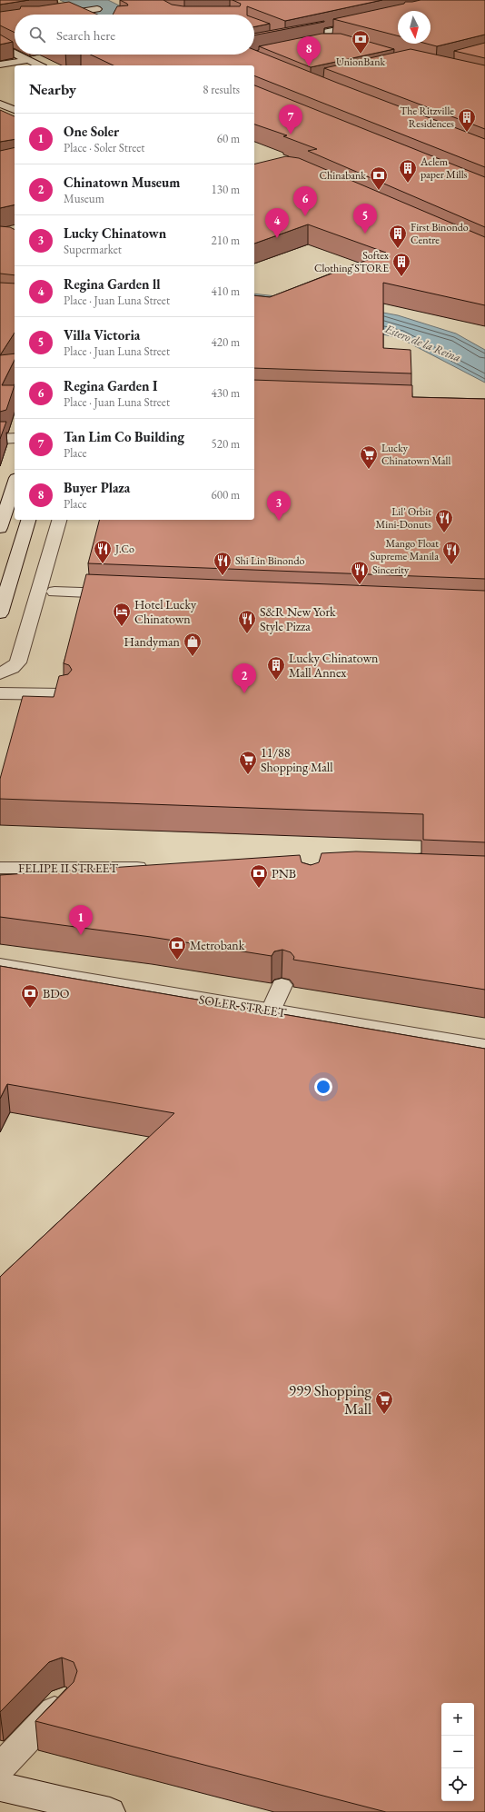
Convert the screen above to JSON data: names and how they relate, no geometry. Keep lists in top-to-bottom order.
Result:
{
  "streets": {
    "street": ["FELIPE II STREET", "SOLER STREET"]
  },
  "water": ["Estero de la Reina"],
  "places": {
    "bank": [
      "UnionBank",
      "Chinabank",
      "PNB",
      "Metrobank",
      "BDO"
    ],
    "building": [
      "The Ritzville Residences",
      "Aclem paper Mills",
      "First Binondo Centre",
      "Softex Clothing STORE",
      "Lucky Chinatown Mall Annex"
    ],
    "supermarket": ["Lucky Chinatown Mall", "11/88 Shopping Mall", "999 Shopping Mall"],
    "restaurant": [
      "Lil' Orbit Mini-Donuts",
      "J.Co",
      "Mango Float Supreme Manila",
      "Shi Lin Binondo",
      "Sincerity",
      "S&R New York Style Pizza"
    ],
    "hotel": ["Hotel Lucky Chinatown"],
    "shop": ["Handyman"]
  },
  "north": "bottom",
  "page": {
    "search": "Search here",
    "pins": [
      "8",
      "7",
      "6",
      "5",
      "4",
      "3",
      "2",
      "1"
    ],
    "heading": ["Nearby", "8 results"],
    "list": [
      {
        "mark": "1",
        "name": "One Soler",
        "note": "Place · Soler Street",
        "value": "60 m"
      },
      {
        "mark": "2",
        "name": "Chinatown Museum",
        "note": "Museum",
        "value": "130 m"
      },
      {
        "mark": "3",
        "name": "Lucky Chinatown",
        "note": "Supermarket",
        "value": "210 m"
      },
      {
        "mark": "4",
        "name": "Regina Garden ll",
        "note": "Place · Juan Luna Street",
        "value": "410 m"
      },
      {
        "mark": "5",
        "name": "Villa Victoria",
        "note": "Place · Juan Luna Street",
        "value": "420 m"
      },
      {
        "mark": "6",
        "name": "Regina Garden I",
        "note": "Place · Juan Luna Street",
        "value": "430 m"
      },
      {
        "mark": "7",
        "name": "Tan Lim Co Building",
        "note": "Place",
        "value": "520 m"
      },
      {
        "mark": "8",
        "name": "Buyer Plaza",
        "note": "Place",
        "value": "600 m"
      }
    ],
    "map_buttons": ["+", "−"]
  }
}
